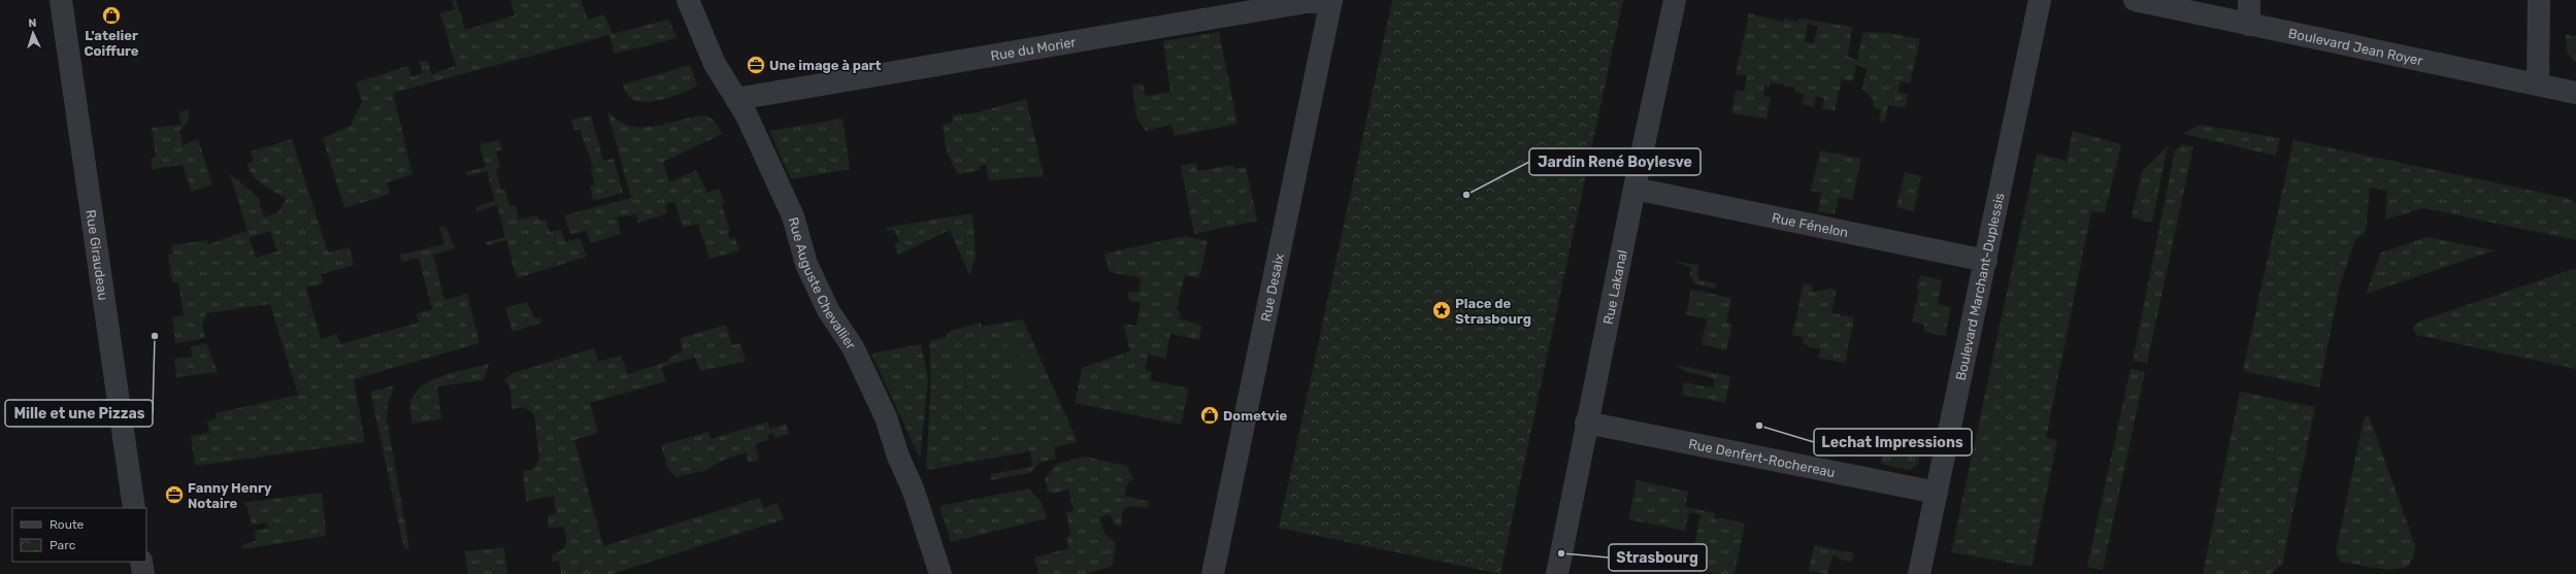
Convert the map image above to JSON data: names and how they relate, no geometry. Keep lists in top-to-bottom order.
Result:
{
  "streets": {
    "street": [
      "Boulevard Jean Royer",
      "Rue du Morier",
      "Rue Fénelon",
      "Rue Giraudeau",
      "Rue Auguste Chevallier",
      "Rue Desaix",
      "Rue Lakanal",
      "Boulevard Marchant-Duplessis",
      "Rue Denfert-Rochereau"
    ]
  },
  "crossings": [
    ["Rue du Morier", "Rue Auguste Chevallier"],
    ["Rue du Morier", "Rue Desaix"],
    ["Rue Fénelon", "Rue Lakanal"],
    ["Rue Fénelon", "Boulevard Marchant-Duplessis"],
    ["Rue Lakanal", "Rue Denfert-Rochereau"],
    ["Boulevard Marchant-Duplessis", "Rue Denfert-Rochereau"]
  ],
  "places": {
    "shop": ["L'atelier Coiffure", "Dometvie"],
    "office": ["Une image à part", "Fanny Henry Notaire"],
    "other": [
      "Jardin René Boylesve",
      "Mille et une Pizzas",
      "Lechat Impressions",
      "Strasbourg"
    ],
    "place": ["Place de Strasbourg"]
  },
  "legend": ["Route", "Parc"],
  "north": "top"
}
